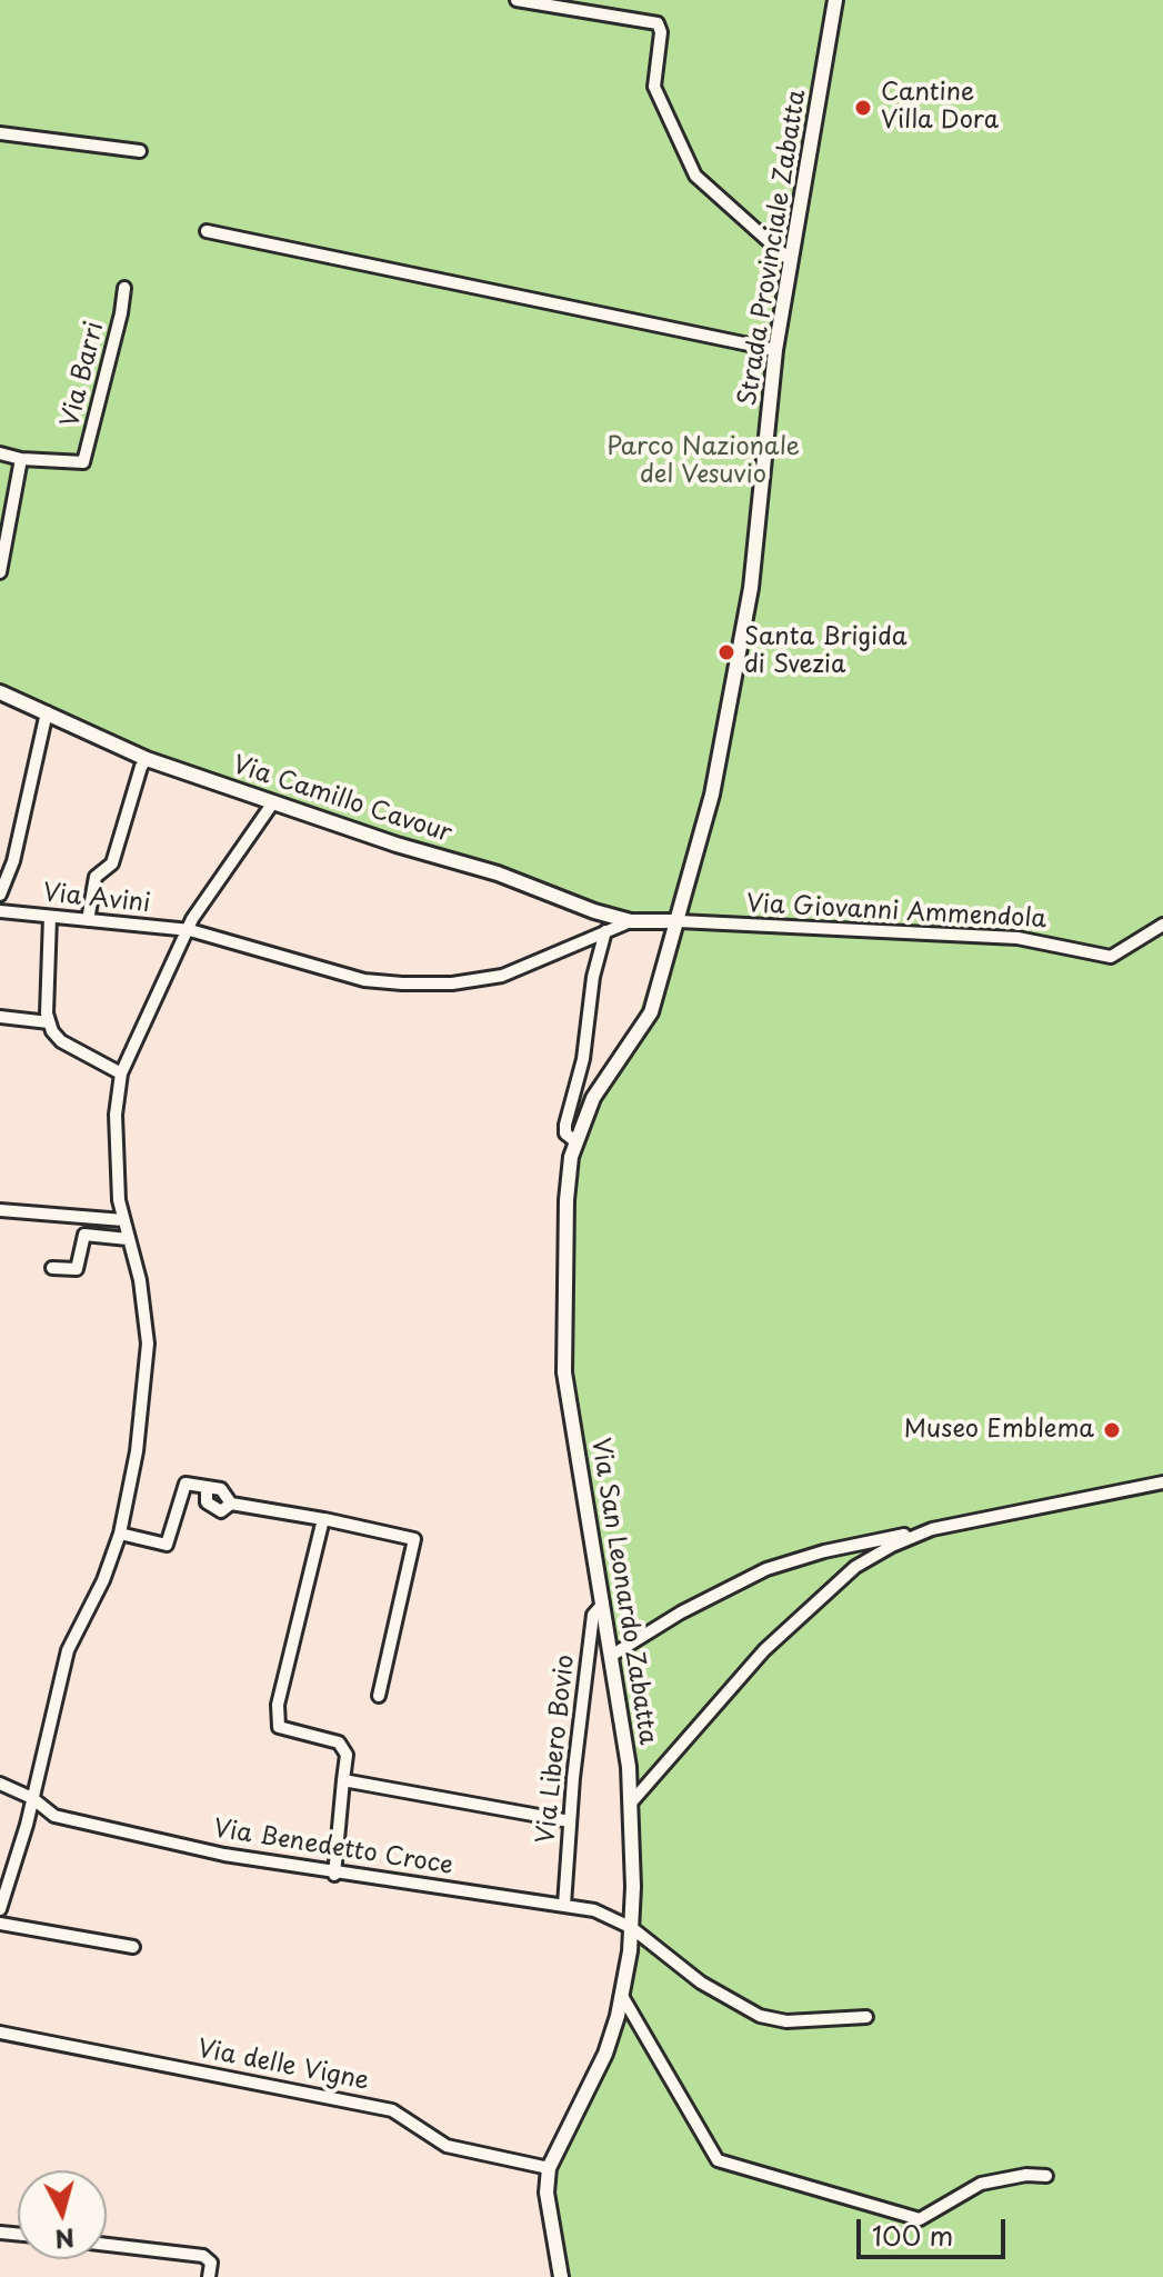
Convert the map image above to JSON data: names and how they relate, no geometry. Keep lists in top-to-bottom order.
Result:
{
  "streets": {
    "street": [
      "Strada Provinciale Zabatta",
      "Via Barri",
      "Via Camillo Cavour",
      "Via Avini",
      "Via Giovanni Ammendola",
      "Via San Leonardo Zabatta",
      "Via Libero Bovio",
      "Via Benedetto Croce",
      "Via delle Vigne"
    ]
  },
  "crossings": [
    ["Strada Provinciale Zabatta", "Via Camillo Cavour"],
    ["Strada Provinciale Zabatta", "Via Giovanni Ammendola"],
    ["Strada Provinciale Zabatta", "Via San Leonardo Zabatta"],
    ["Via Camillo Cavour", "Via Avini"],
    ["Via Camillo Cavour", "Via Giovanni Ammendola"],
    ["Via Camillo Cavour", "Via San Leonardo Zabatta"],
    ["Via Giovanni Ammendola", "Via San Leonardo Zabatta"],
    ["Via San Leonardo Zabatta", "Via Libero Bovio"],
    ["Via San Leonardo Zabatta", "Via Benedetto Croce"],
    ["Via San Leonardo Zabatta", "Via delle Vigne"],
    ["Via Libero Bovio", "Via Benedetto Croce"]
  ],
  "parks": ["Parco Nazionale del Vesuvio"],
  "places": ["Cantine Villa Dora", "Santa Brigida di Svezia", "Museo Emblema"],
  "scale_bar": "100 m",
  "north": "bottom"
}
